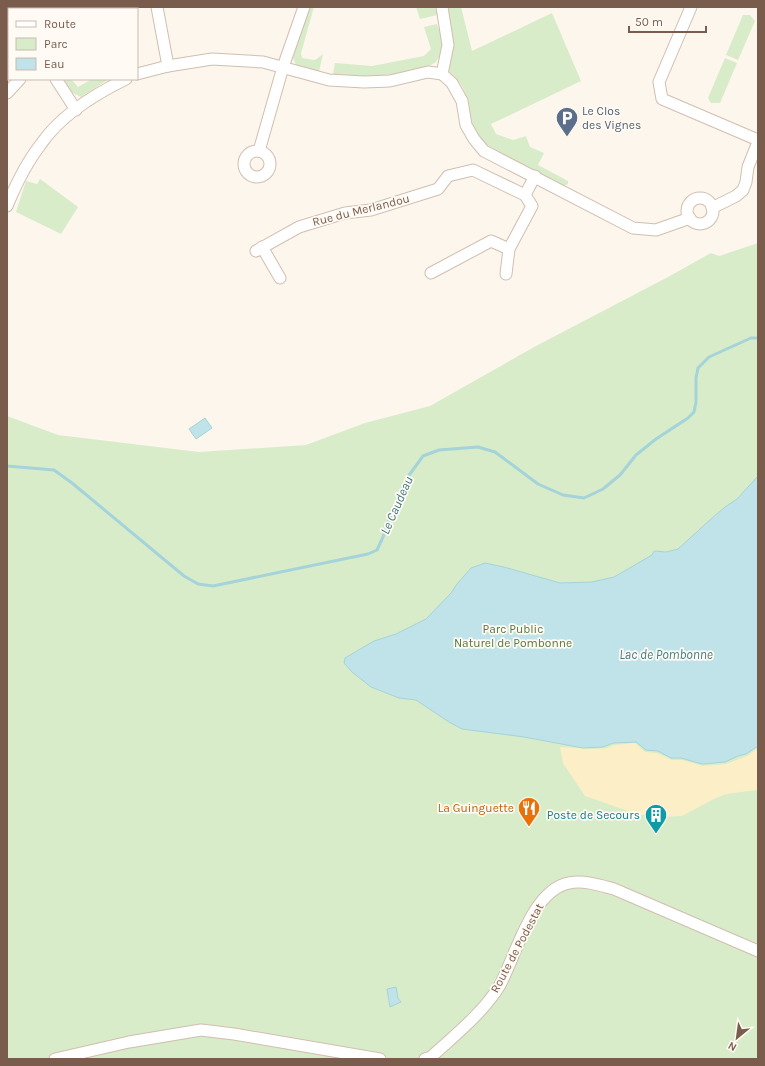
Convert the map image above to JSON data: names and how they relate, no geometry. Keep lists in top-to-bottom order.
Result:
{
  "streets": {
    "street": ["Rue du Merlandou", "Route de Podestat"]
  },
  "water": ["Le Caudeau", "Lac de Pombonne"],
  "parks": ["Parc Public Naturel de Pombonne"],
  "places": {
    "parking": ["Le Clos des Vignes"],
    "restaurant": ["La Guinguette"],
    "building": ["Poste de Secours"]
  },
  "legend": ["Route", "Parc", "Eau"],
  "scale_bar": "50 m",
  "north": "bottom left"
}
